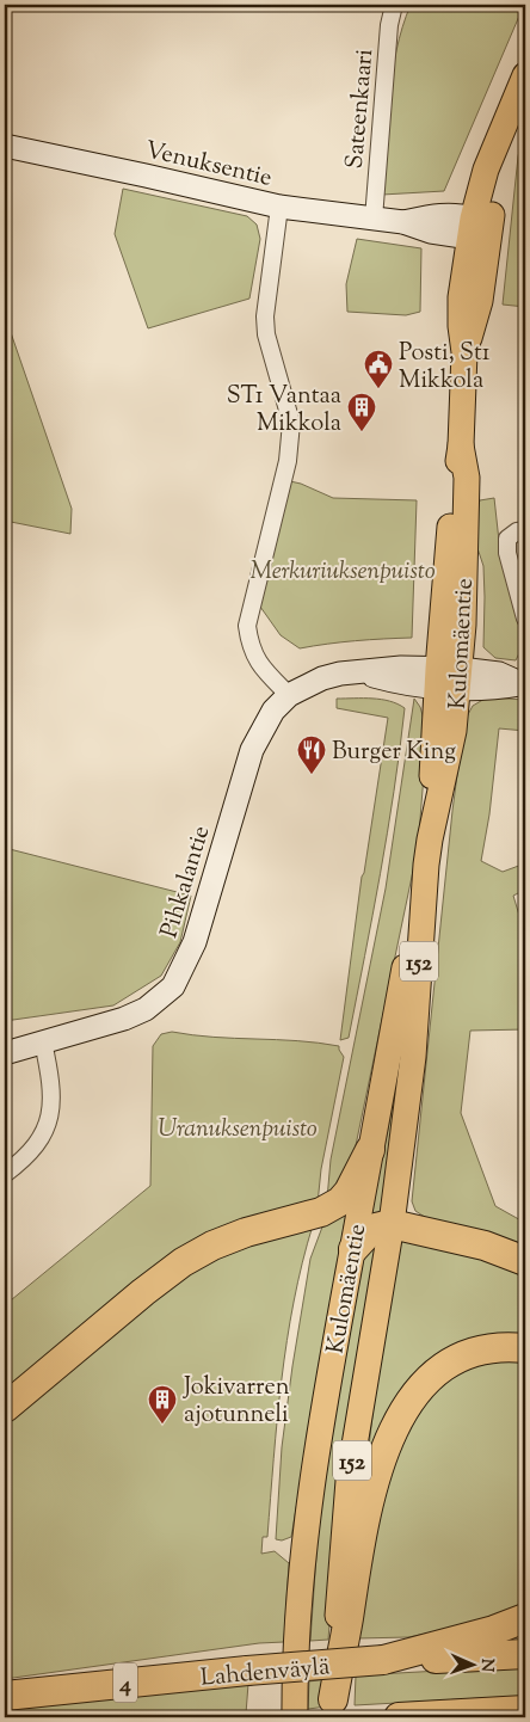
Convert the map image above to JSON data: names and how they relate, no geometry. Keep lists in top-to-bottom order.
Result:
{
  "streets": {
    "highway": ["Lahdenväylä", "4"],
    "main road": ["Kulomäentie", "152"],
    "street": ["Sateenkaari", "Venuksentie", "Pihkalantie"]
  },
  "crossings": [
    ["Sateenkaari", "Venuksentie"],
    ["Venuksentie", "Kulomäentie"],
    ["Kulomäentie", "Pihkalantie"]
  ],
  "parks": ["Merkuriuksenpuisto", "Uranuksenpuisto"],
  "places": {
    "public building": ["Posti, St1 Mikkola"],
    "building": ["ST1 Vantaa Mikkola", "Jokivarren ajotunneli"],
    "restaurant": ["Burger King"]
  },
  "north": "right"
}
